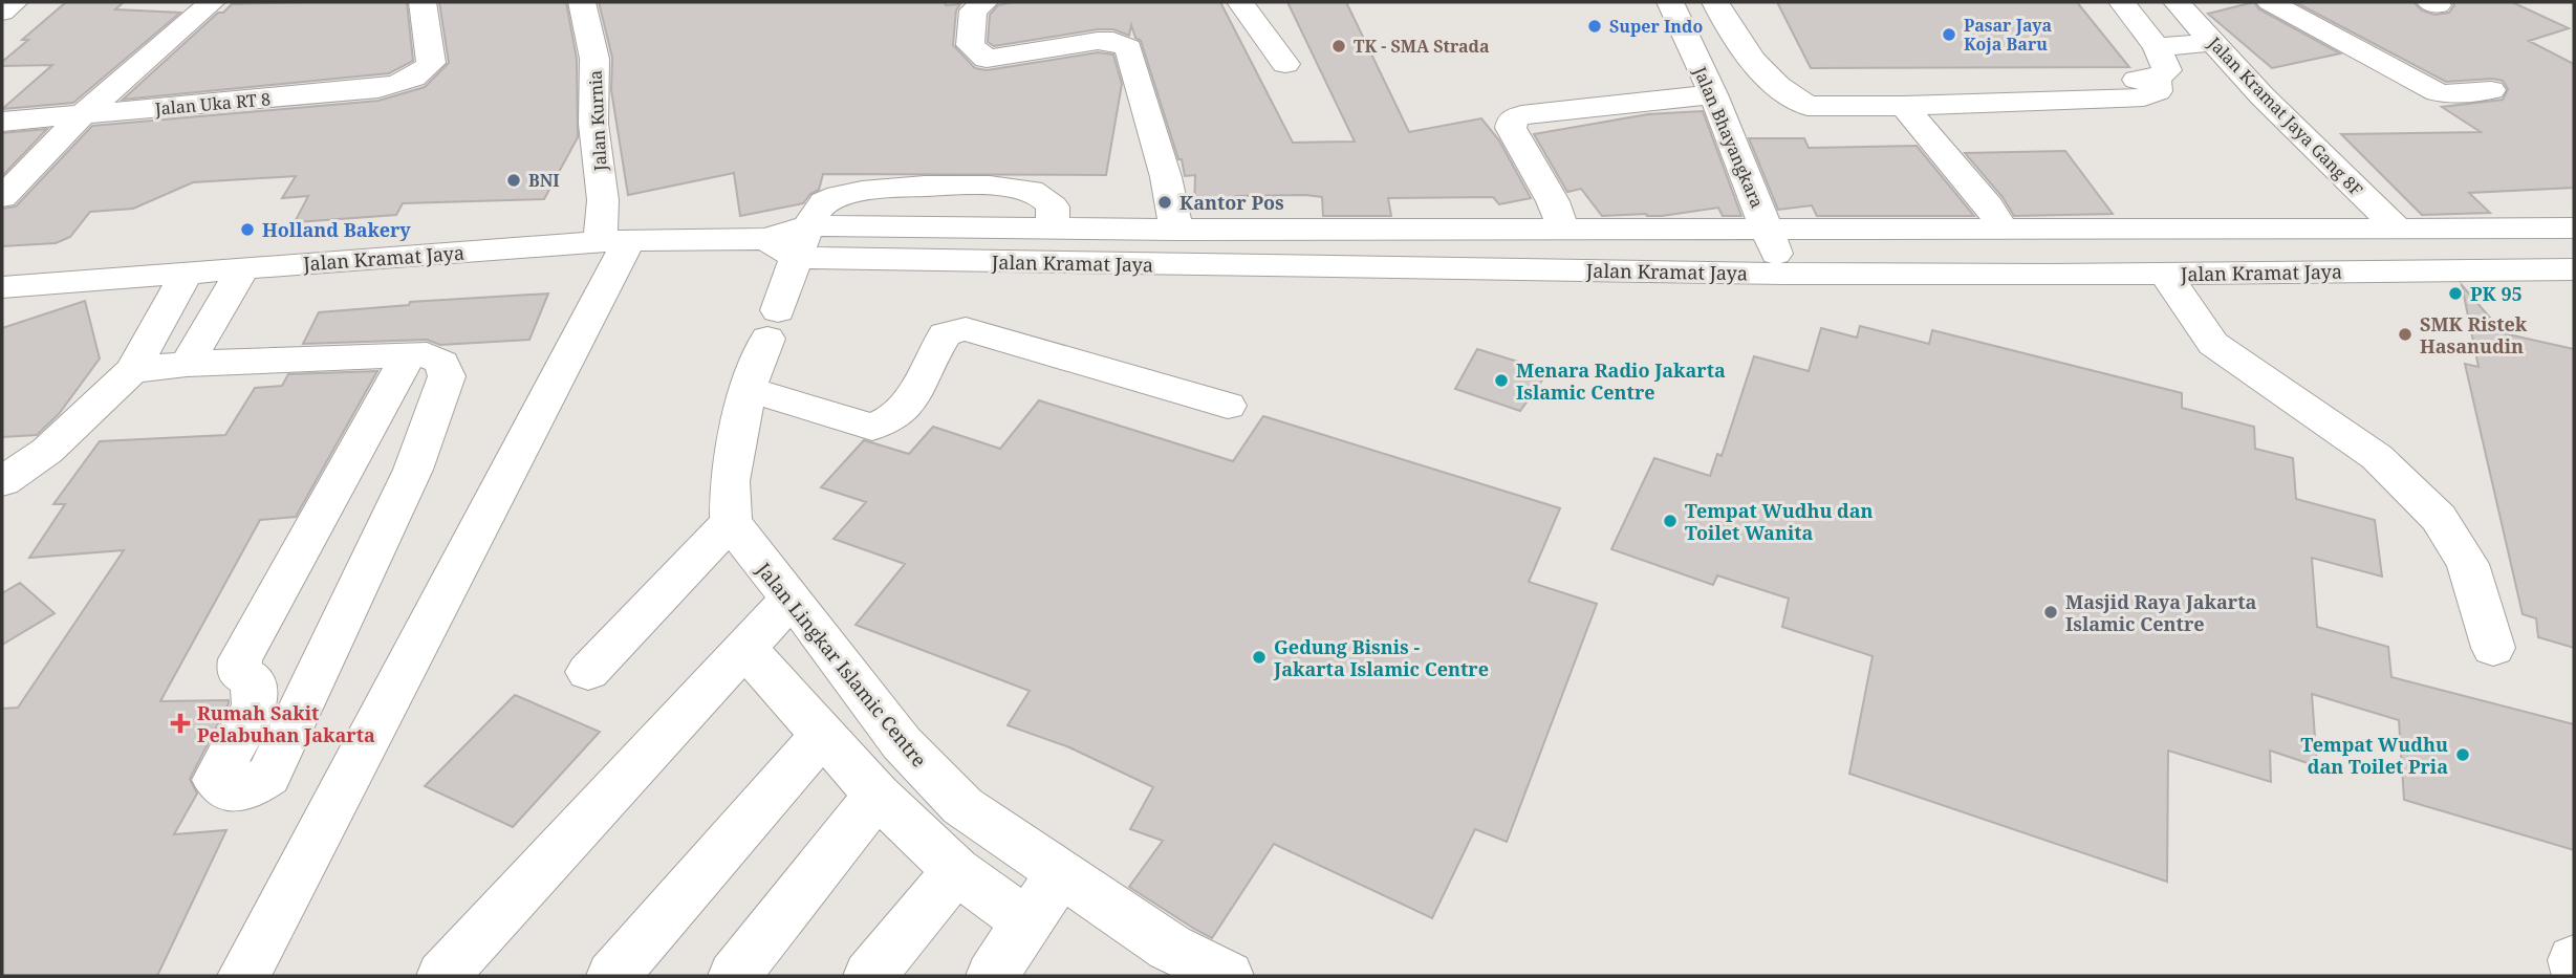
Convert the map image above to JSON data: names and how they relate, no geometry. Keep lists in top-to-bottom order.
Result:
{
  "streets": {
    "street": [
      "Jalan Uka RT 8",
      "Jalan Kramat Jaya Gang 8F",
      "Jalan Kurnia",
      "Jalan Bhayangkara",
      "Jalan Kramat Jaya",
      "Jalan Lingkar Islamic Centre"
    ]
  },
  "crossings": [
    ["Jalan Kramat Jaya Gang 8F", "Jalan Kramat Jaya"],
    ["Jalan Kurnia", "Jalan Kramat Jaya"],
    ["Jalan Bhayangkara", "Jalan Kramat Jaya"]
  ],
  "places": {
    "other": [
      "Super Indo",
      "Pasar Jaya Koja Baru",
      "TK - SMA Strada",
      "BNI",
      "Kantor Pos",
      "Holland Bakery",
      "PK 95",
      "SMK Ristek Hasanudin",
      "Menara Radio Jakarta Islamic Centre",
      "Tempat Wudhu dan Toilet Wanita",
      "Masjid Raya Jakarta Islamic Centre",
      "Gedung Bisnis - Jakarta Islamic Centre",
      "Tempat Wudhu dan Toilet Pria"
    ],
    "health": ["Rumah Sakit Pelabuhan Jakarta"]
  }
}
